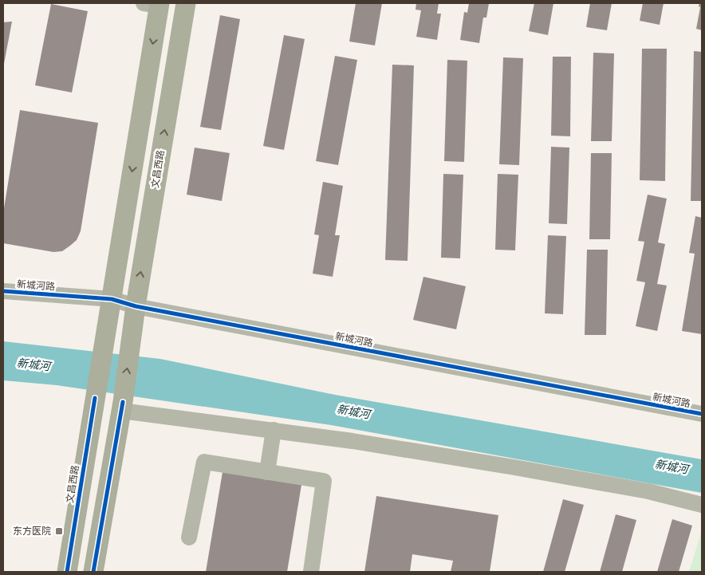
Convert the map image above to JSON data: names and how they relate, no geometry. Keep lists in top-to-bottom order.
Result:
{
  "streets": {
    "main road": ["文昌西路"],
    "street": ["新城河路"]
  },
  "crossings": [
    ["文昌西路", "新城河路"]
  ],
  "water": ["新城河"],
  "places": {
    "transit": ["东方医院"]
  }
}
